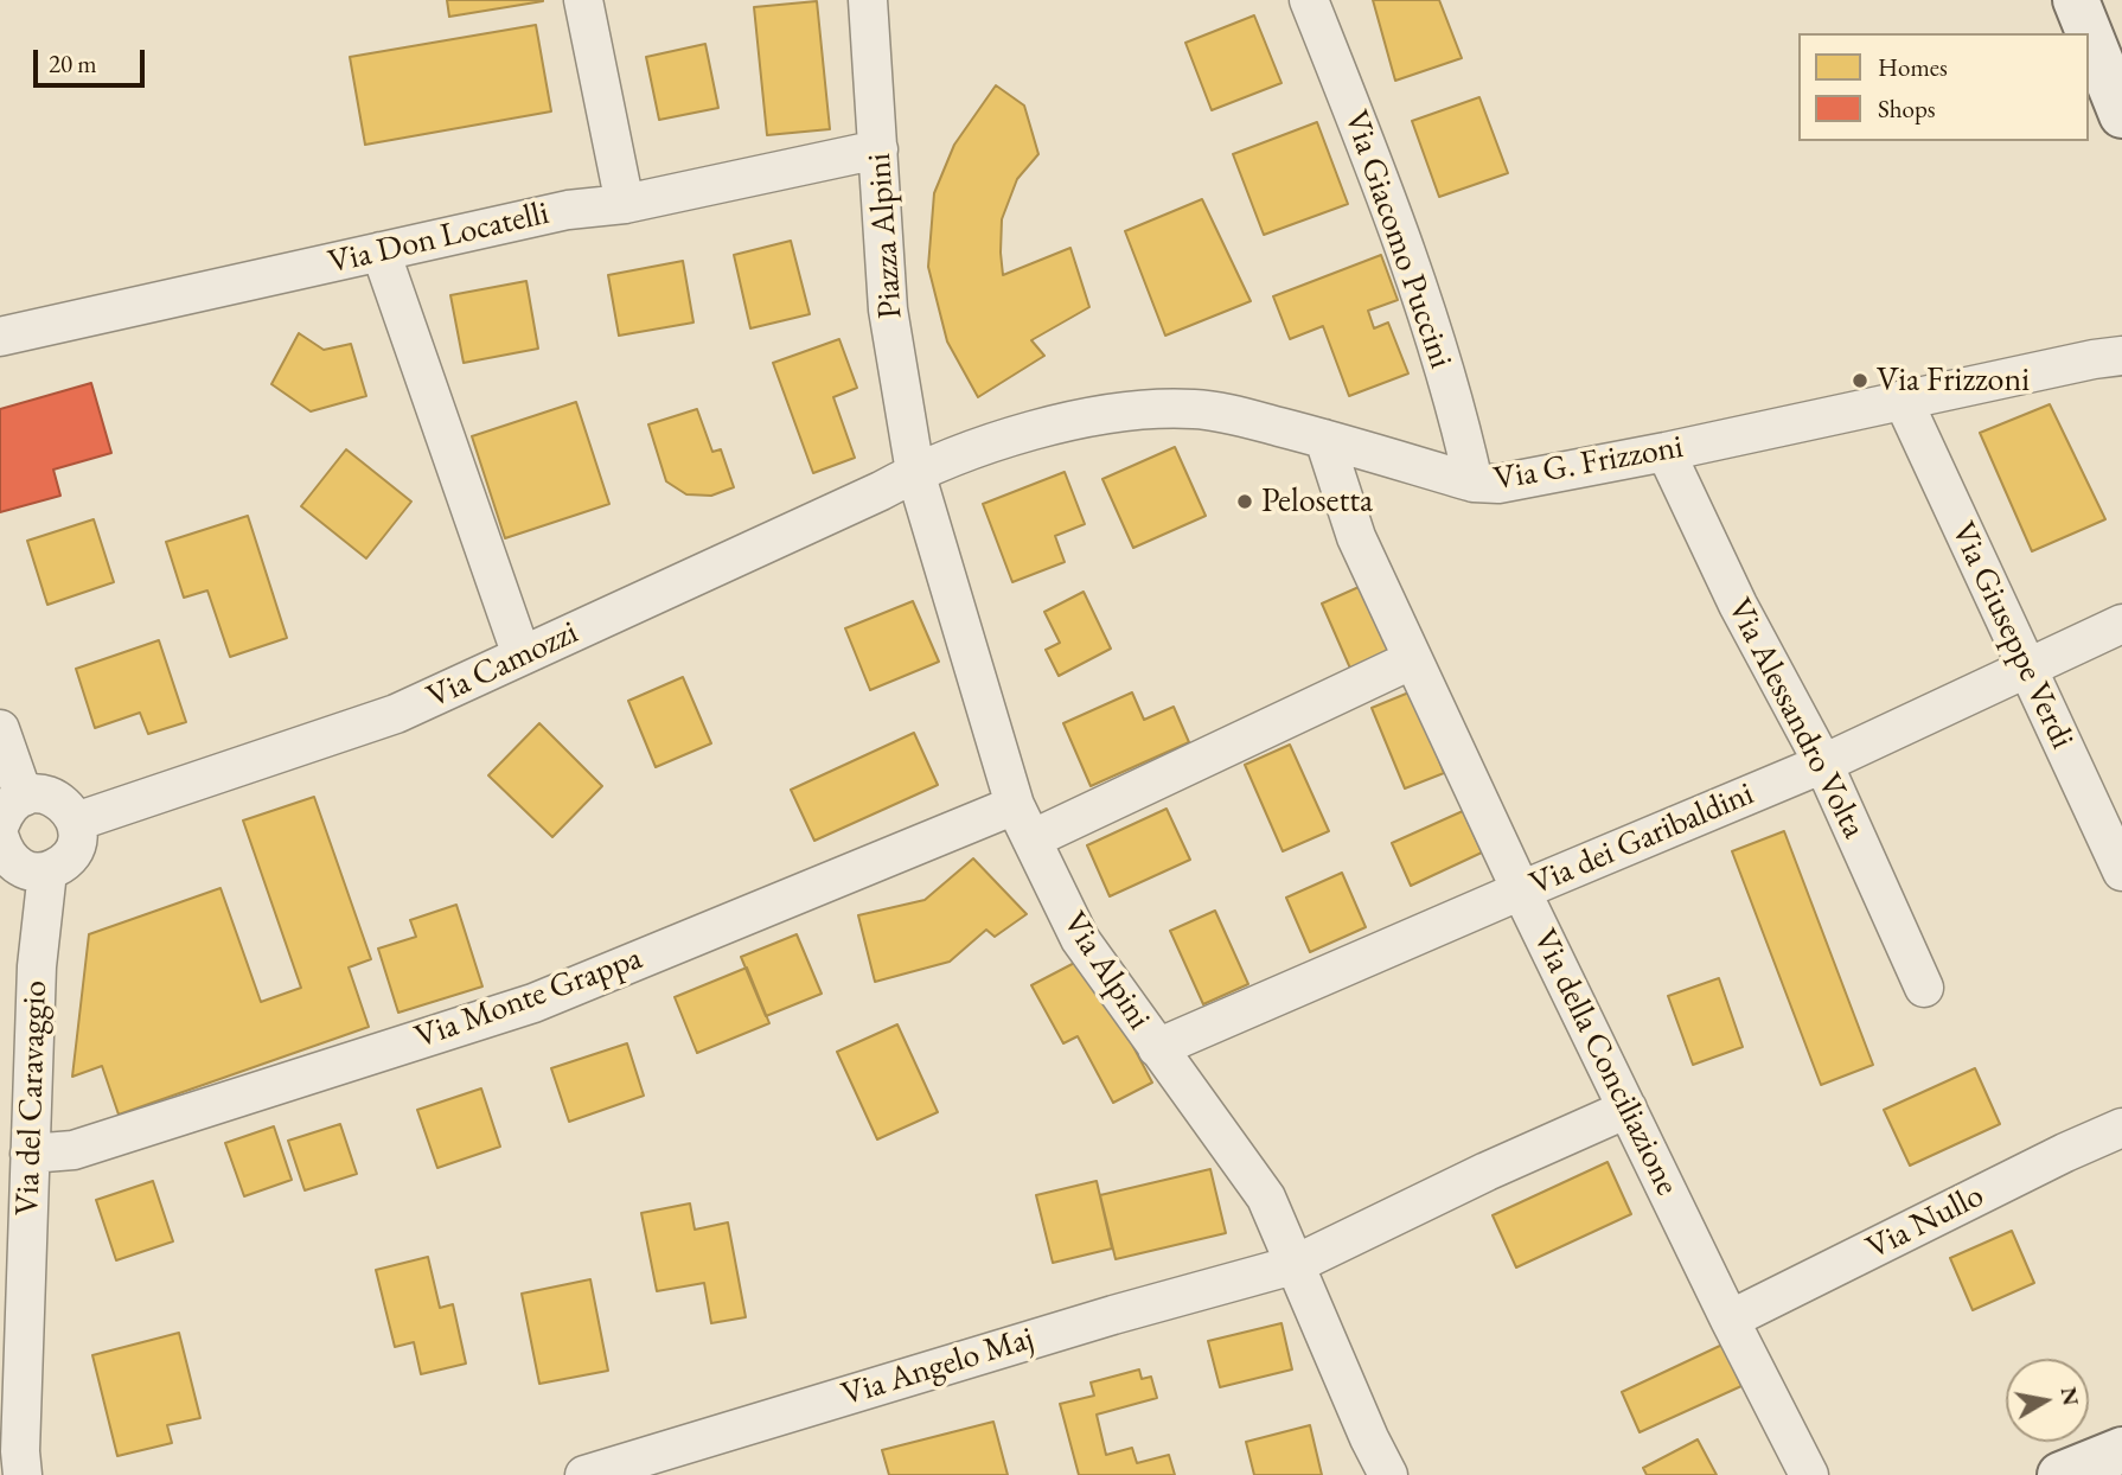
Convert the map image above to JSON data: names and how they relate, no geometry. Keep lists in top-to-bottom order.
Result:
{
  "streets": {
    "street": [
      "Piazza Alpini",
      "Via Don Locatelli",
      "Via Giacomo Puccini",
      "Via G. Frizzoni",
      "Via Giuseppe Verdi",
      "Via Camozzi",
      "Via Alessandro Volta",
      "Via dei Garibaldini",
      "Via Alpini",
      "Via Monte Grappa",
      "Via della Conciliazione",
      "Via del Caravaggio",
      "Via Nullo",
      "Via Angelo Maj"
    ]
  },
  "crossings": [
    ["Piazza Alpini", "Via Don Locatelli"],
    ["Piazza Alpini", "Via G. Frizzoni"],
    ["Piazza Alpini", "Via Camozzi"],
    ["Piazza Alpini", "Via Alpini"],
    ["Via Giacomo Puccini", "Via G. Frizzoni"],
    ["Via G. Frizzoni", "Via Giuseppe Verdi"],
    ["Via G. Frizzoni", "Via Camozzi"],
    ["Via G. Frizzoni", "Via Alessandro Volta"],
    ["Via G. Frizzoni", "Via Alpini"],
    ["Via G. Frizzoni", "Via della Conciliazione"],
    ["Via Giuseppe Verdi", "Via dei Garibaldini"],
    ["Via Camozzi", "Via Alpini"],
    ["Via Alessandro Volta", "Via dei Garibaldini"],
    ["Via dei Garibaldini", "Via Alpini"],
    ["Via dei Garibaldini", "Via della Conciliazione"],
    ["Via Alpini", "Via Monte Grappa"],
    ["Via Alpini", "Via Angelo Maj"],
    ["Via Monte Grappa", "Via del Caravaggio"],
    ["Via della Conciliazione", "Via Nullo"],
    ["Via della Conciliazione", "Via Angelo Maj"]
  ],
  "places": ["Via Frizzoni", "Pelosetta"],
  "legend": ["Homes", "Shops"],
  "scale_bar": "20 m",
  "north": "right"
}
